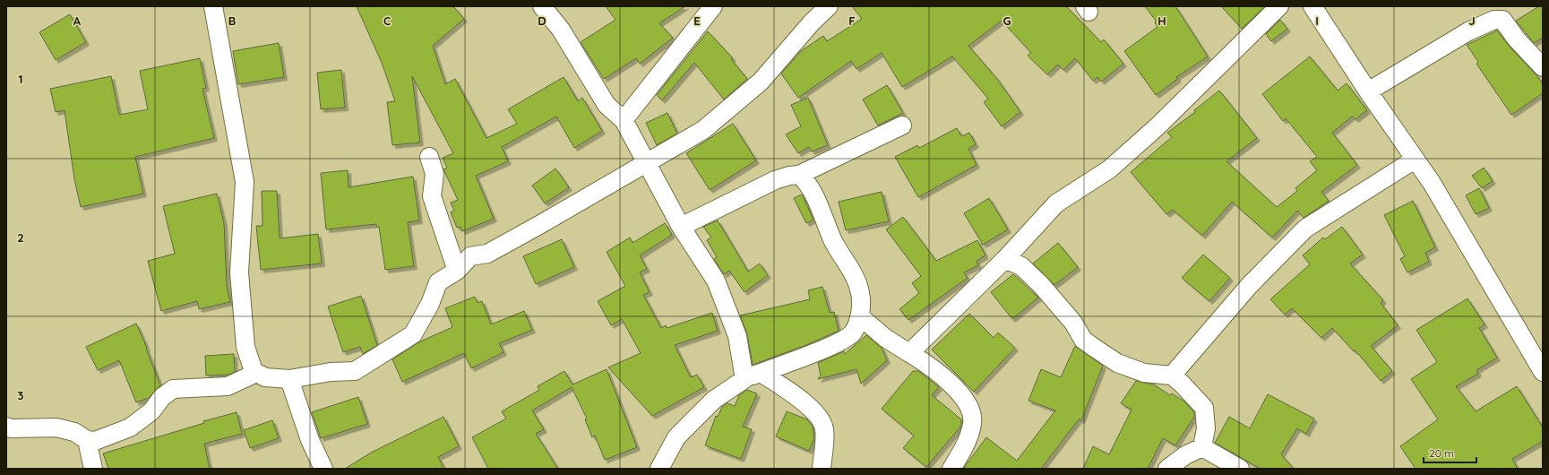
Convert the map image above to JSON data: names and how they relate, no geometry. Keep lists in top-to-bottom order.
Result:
{
  "scale_bar": "20 m",
  "grid": {
    "columns": [
      "A",
      "B",
      "C",
      "D",
      "E",
      "F",
      "G",
      "H",
      "I",
      "J"
    ],
    "rows": ["1", "2", "3"]
  }
}
